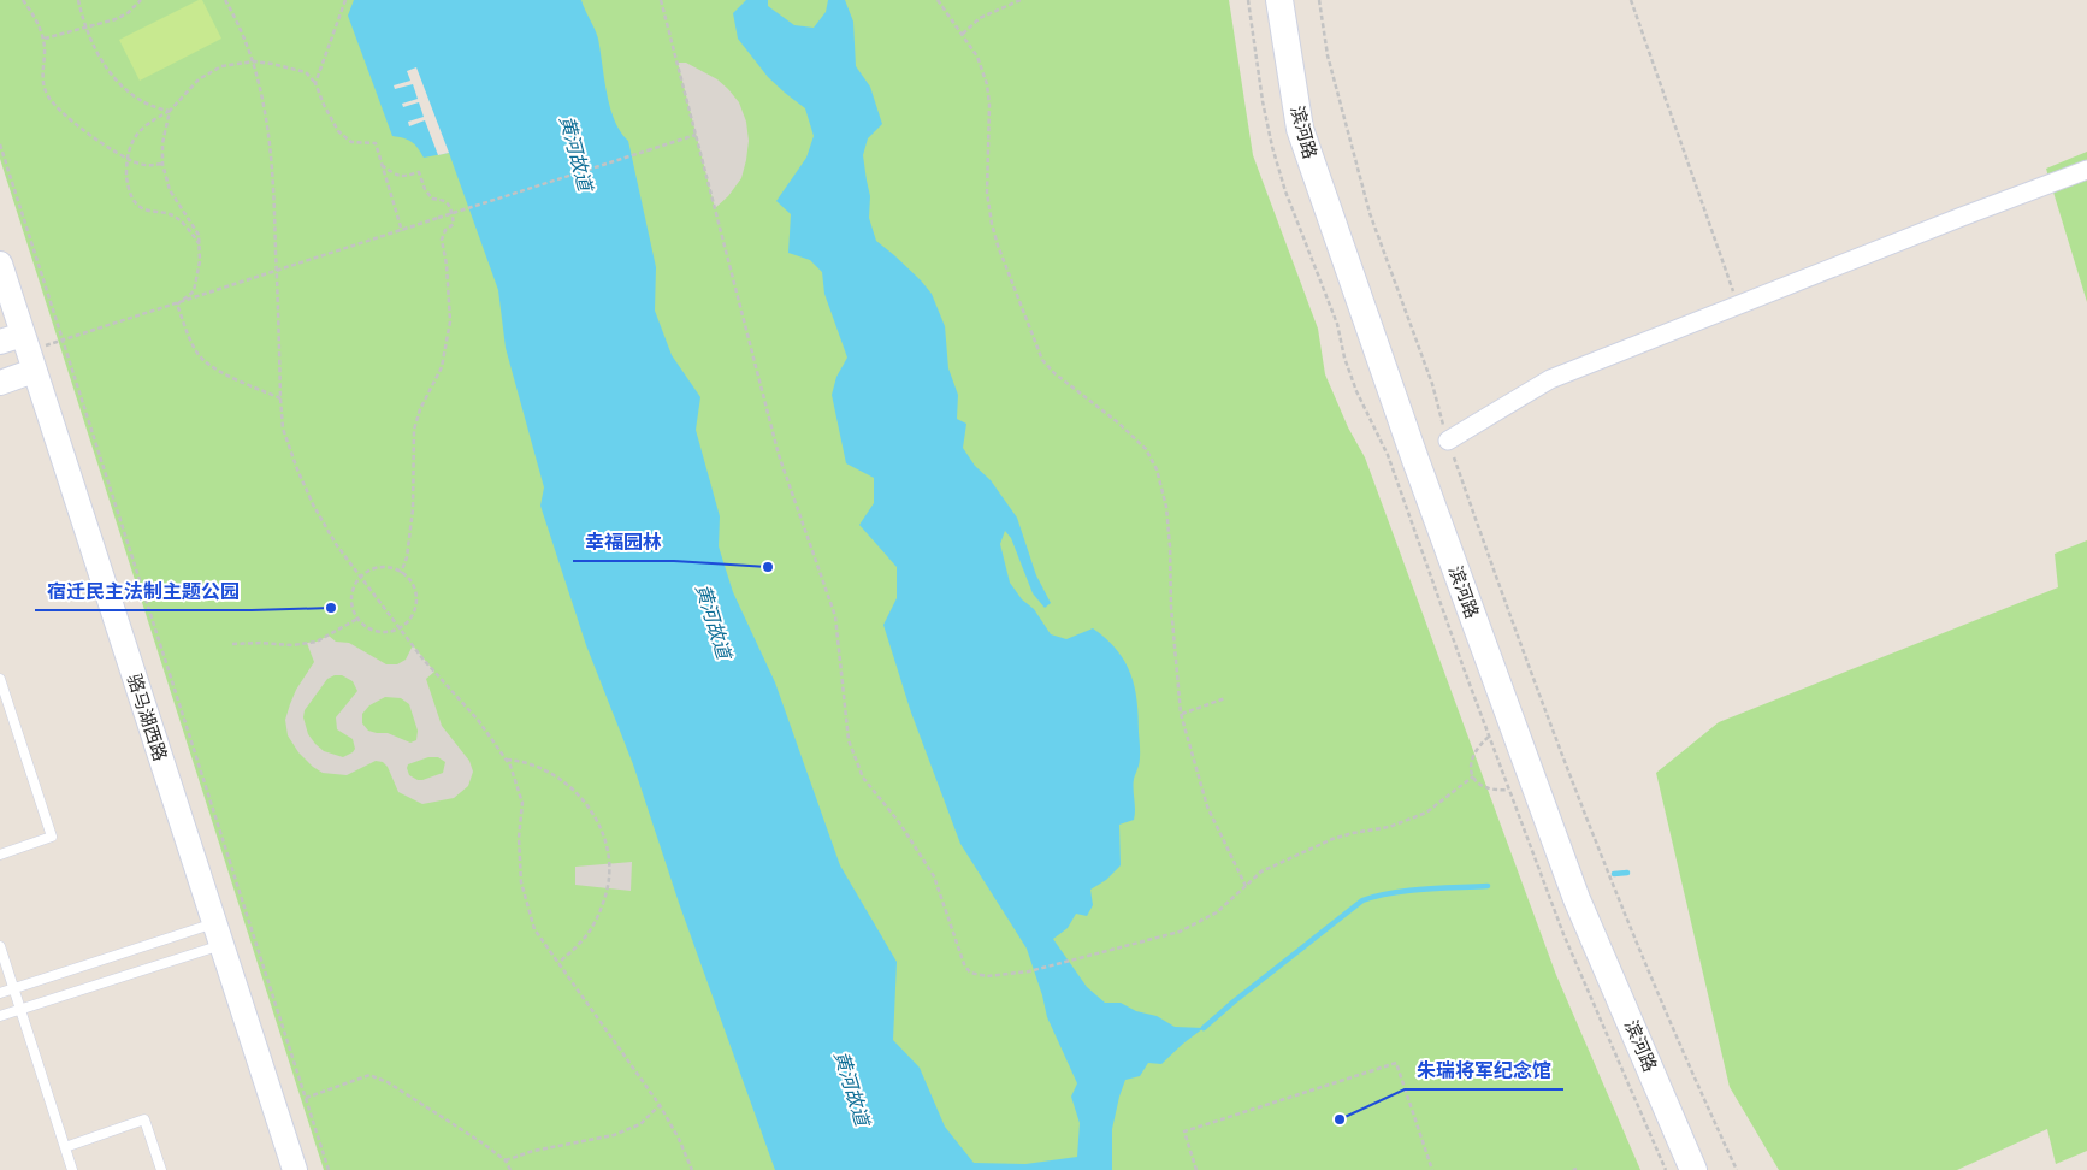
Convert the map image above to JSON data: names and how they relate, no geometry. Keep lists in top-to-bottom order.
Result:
{
  "streets": {
    "main road": ["滨河路"],
    "street": ["骆马湖西路"]
  },
  "water": ["黄河故道"],
  "places": ["幸福园林", "宿迁民主法制主题公园", "朱瑞将军纪念馆"]
}
